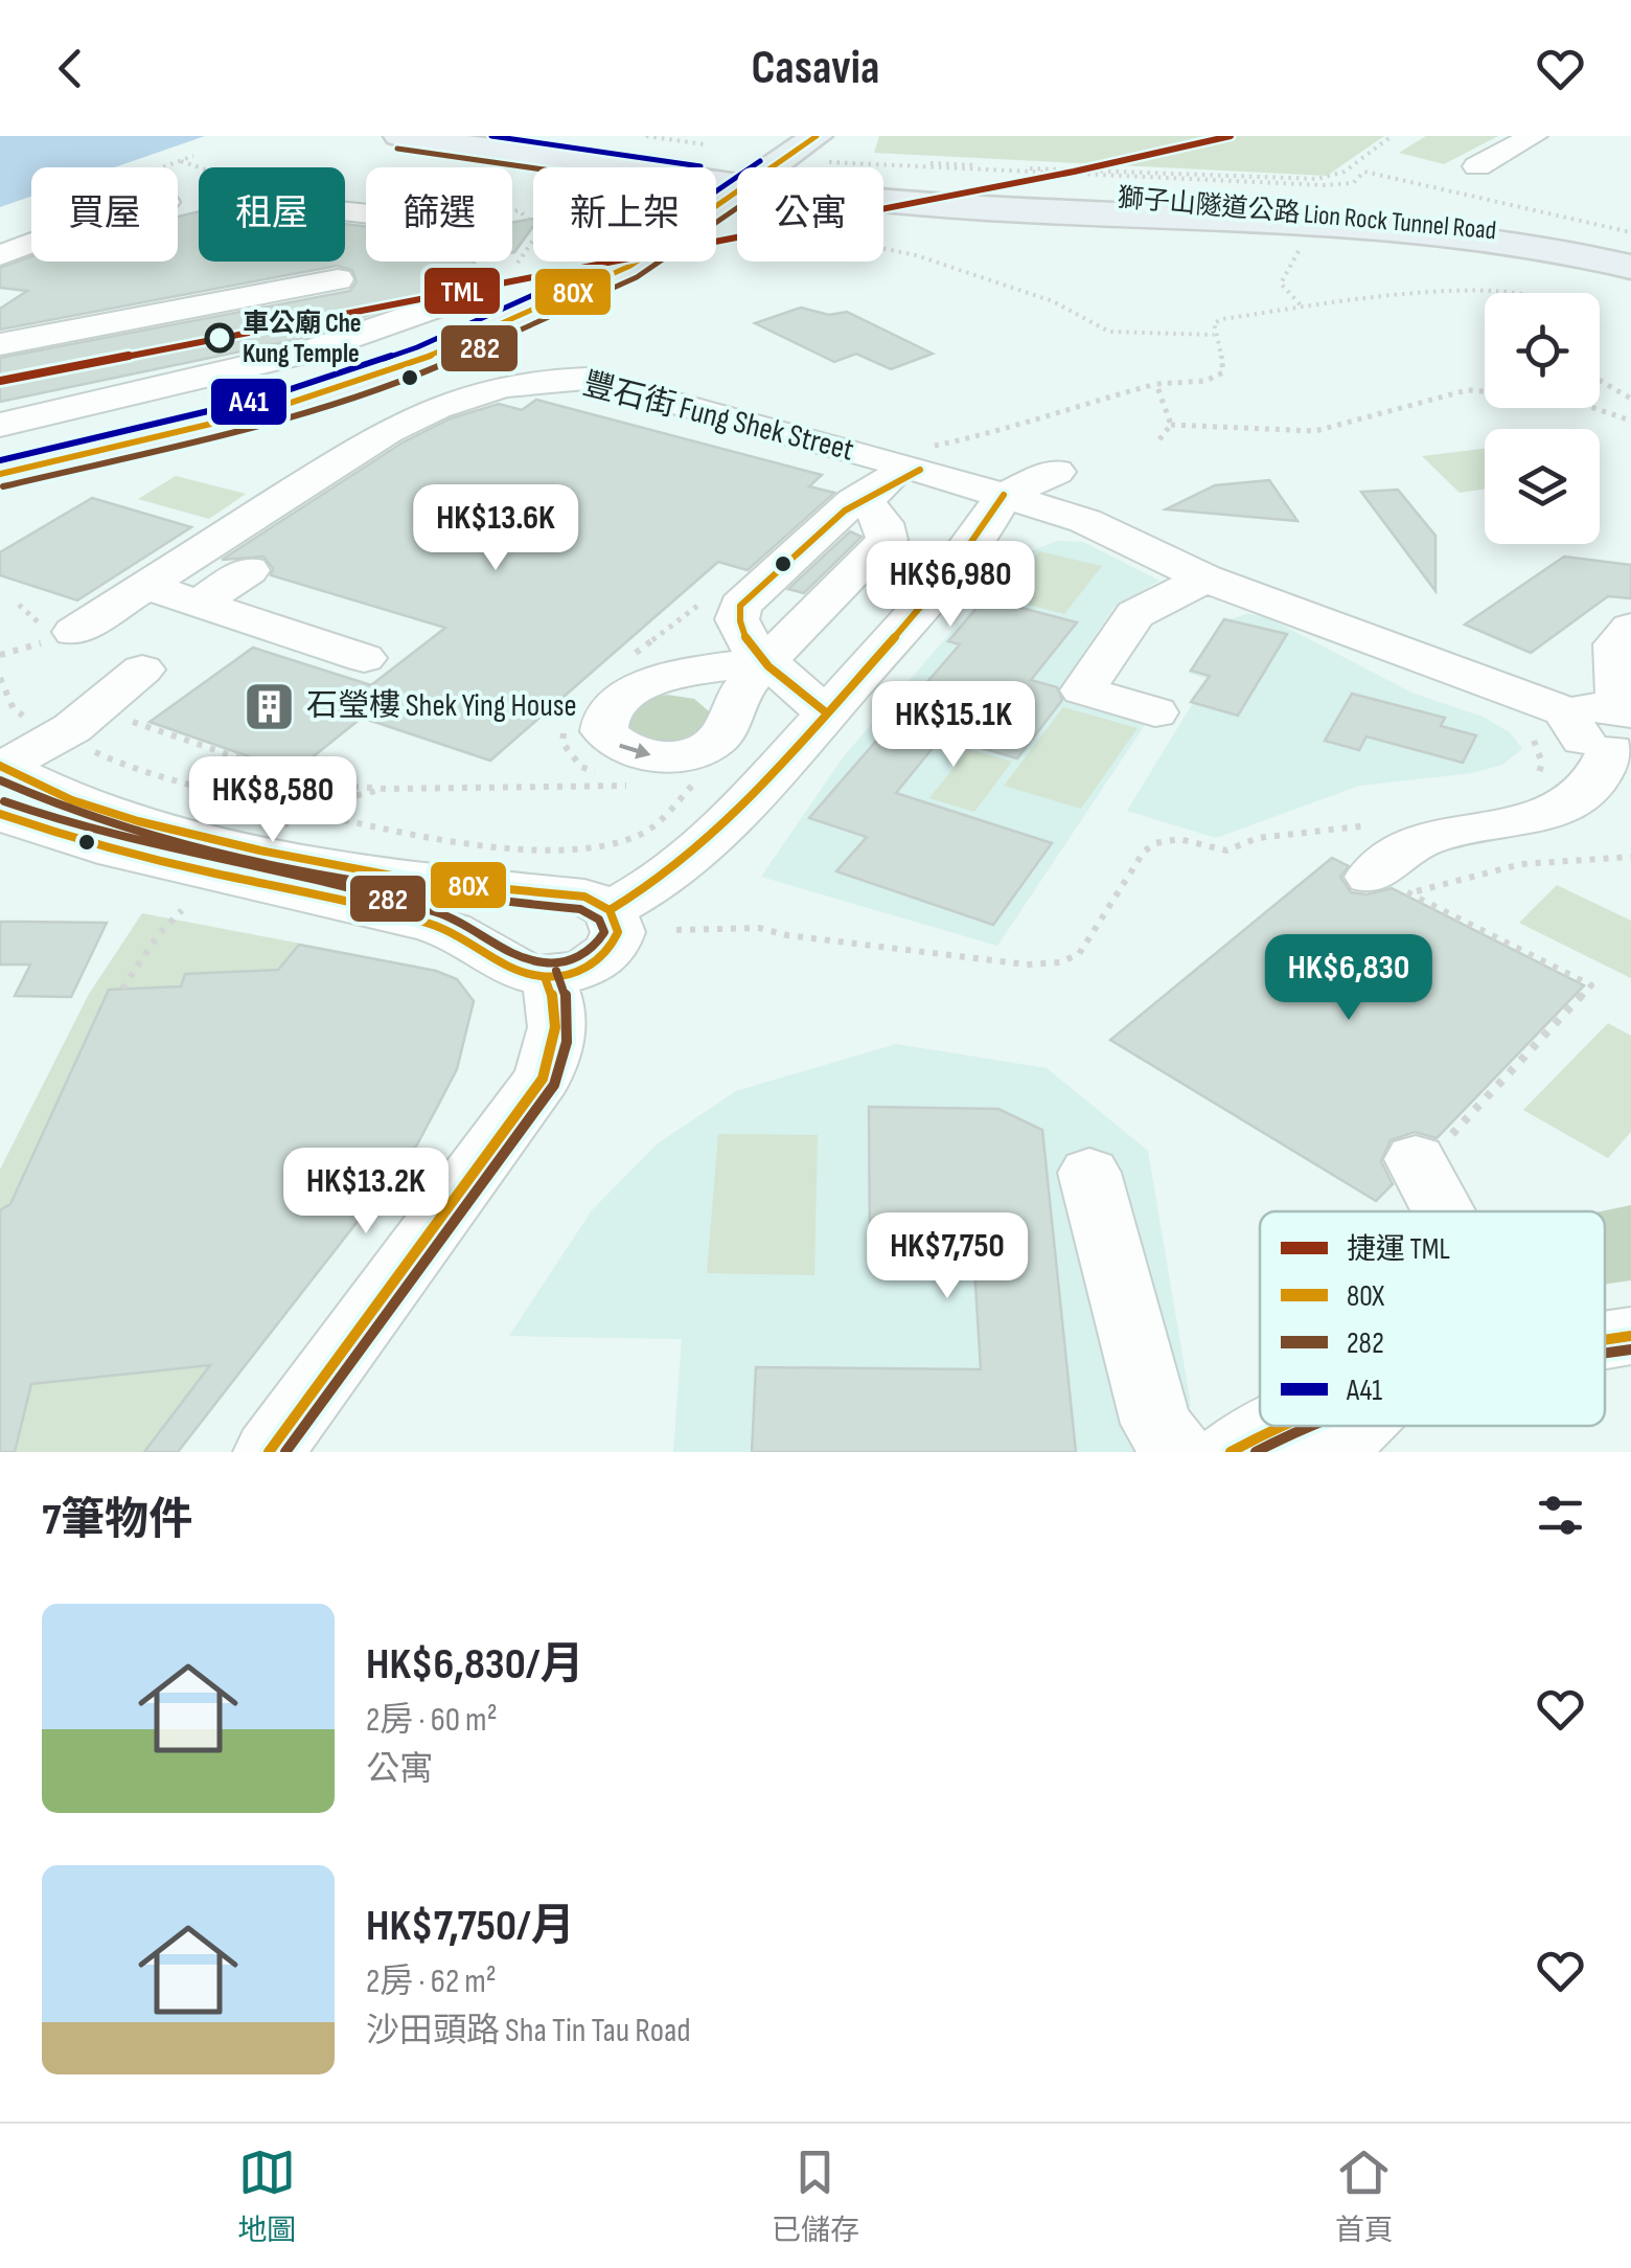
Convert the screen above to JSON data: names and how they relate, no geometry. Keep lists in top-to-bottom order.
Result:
{
  "streets": {
    "main road": ["獅子山隧道公路 Lion Rock Tunnel Road"],
    "street": ["豐石街 Fung Shek Street"]
  },
  "places": {
    "other": ["車公廟 Che Kung Temple"],
    "building": ["石瑩樓 Shek Ying House"]
  },
  "lines": [
    "metro line TML",
    "transit line 80X",
    "transit line A41",
    "transit line 282"
  ],
  "legend": [
    "捷運 TML",
    "80X",
    "282",
    "A41"
  ],
  "page": {
    "header": "Casavia",
    "chip": [
      "買屋",
      "租屋",
      "篩選",
      "新上架",
      "公寓"
    ],
    "price": [
      "HK$13.6K",
      "HK$6,980",
      "HK$15.1K",
      "HK$8,580",
      "HK$6,830",
      "HK$13.2K",
      "HK$7,750"
    ],
    "heading": "7筆物件",
    "list": [
      {
        "name": "HK$6,830/月",
        "note": "2房 · 60 m² · 公寓"
      },
      {
        "name": "HK$7,750/月",
        "note": "2房 · 62 m² · 沙田頭路 Sha Tin Tau Road"
      }
    ],
    "tabs": ["地圖", "已儲存", "首頁"]
  }
}
